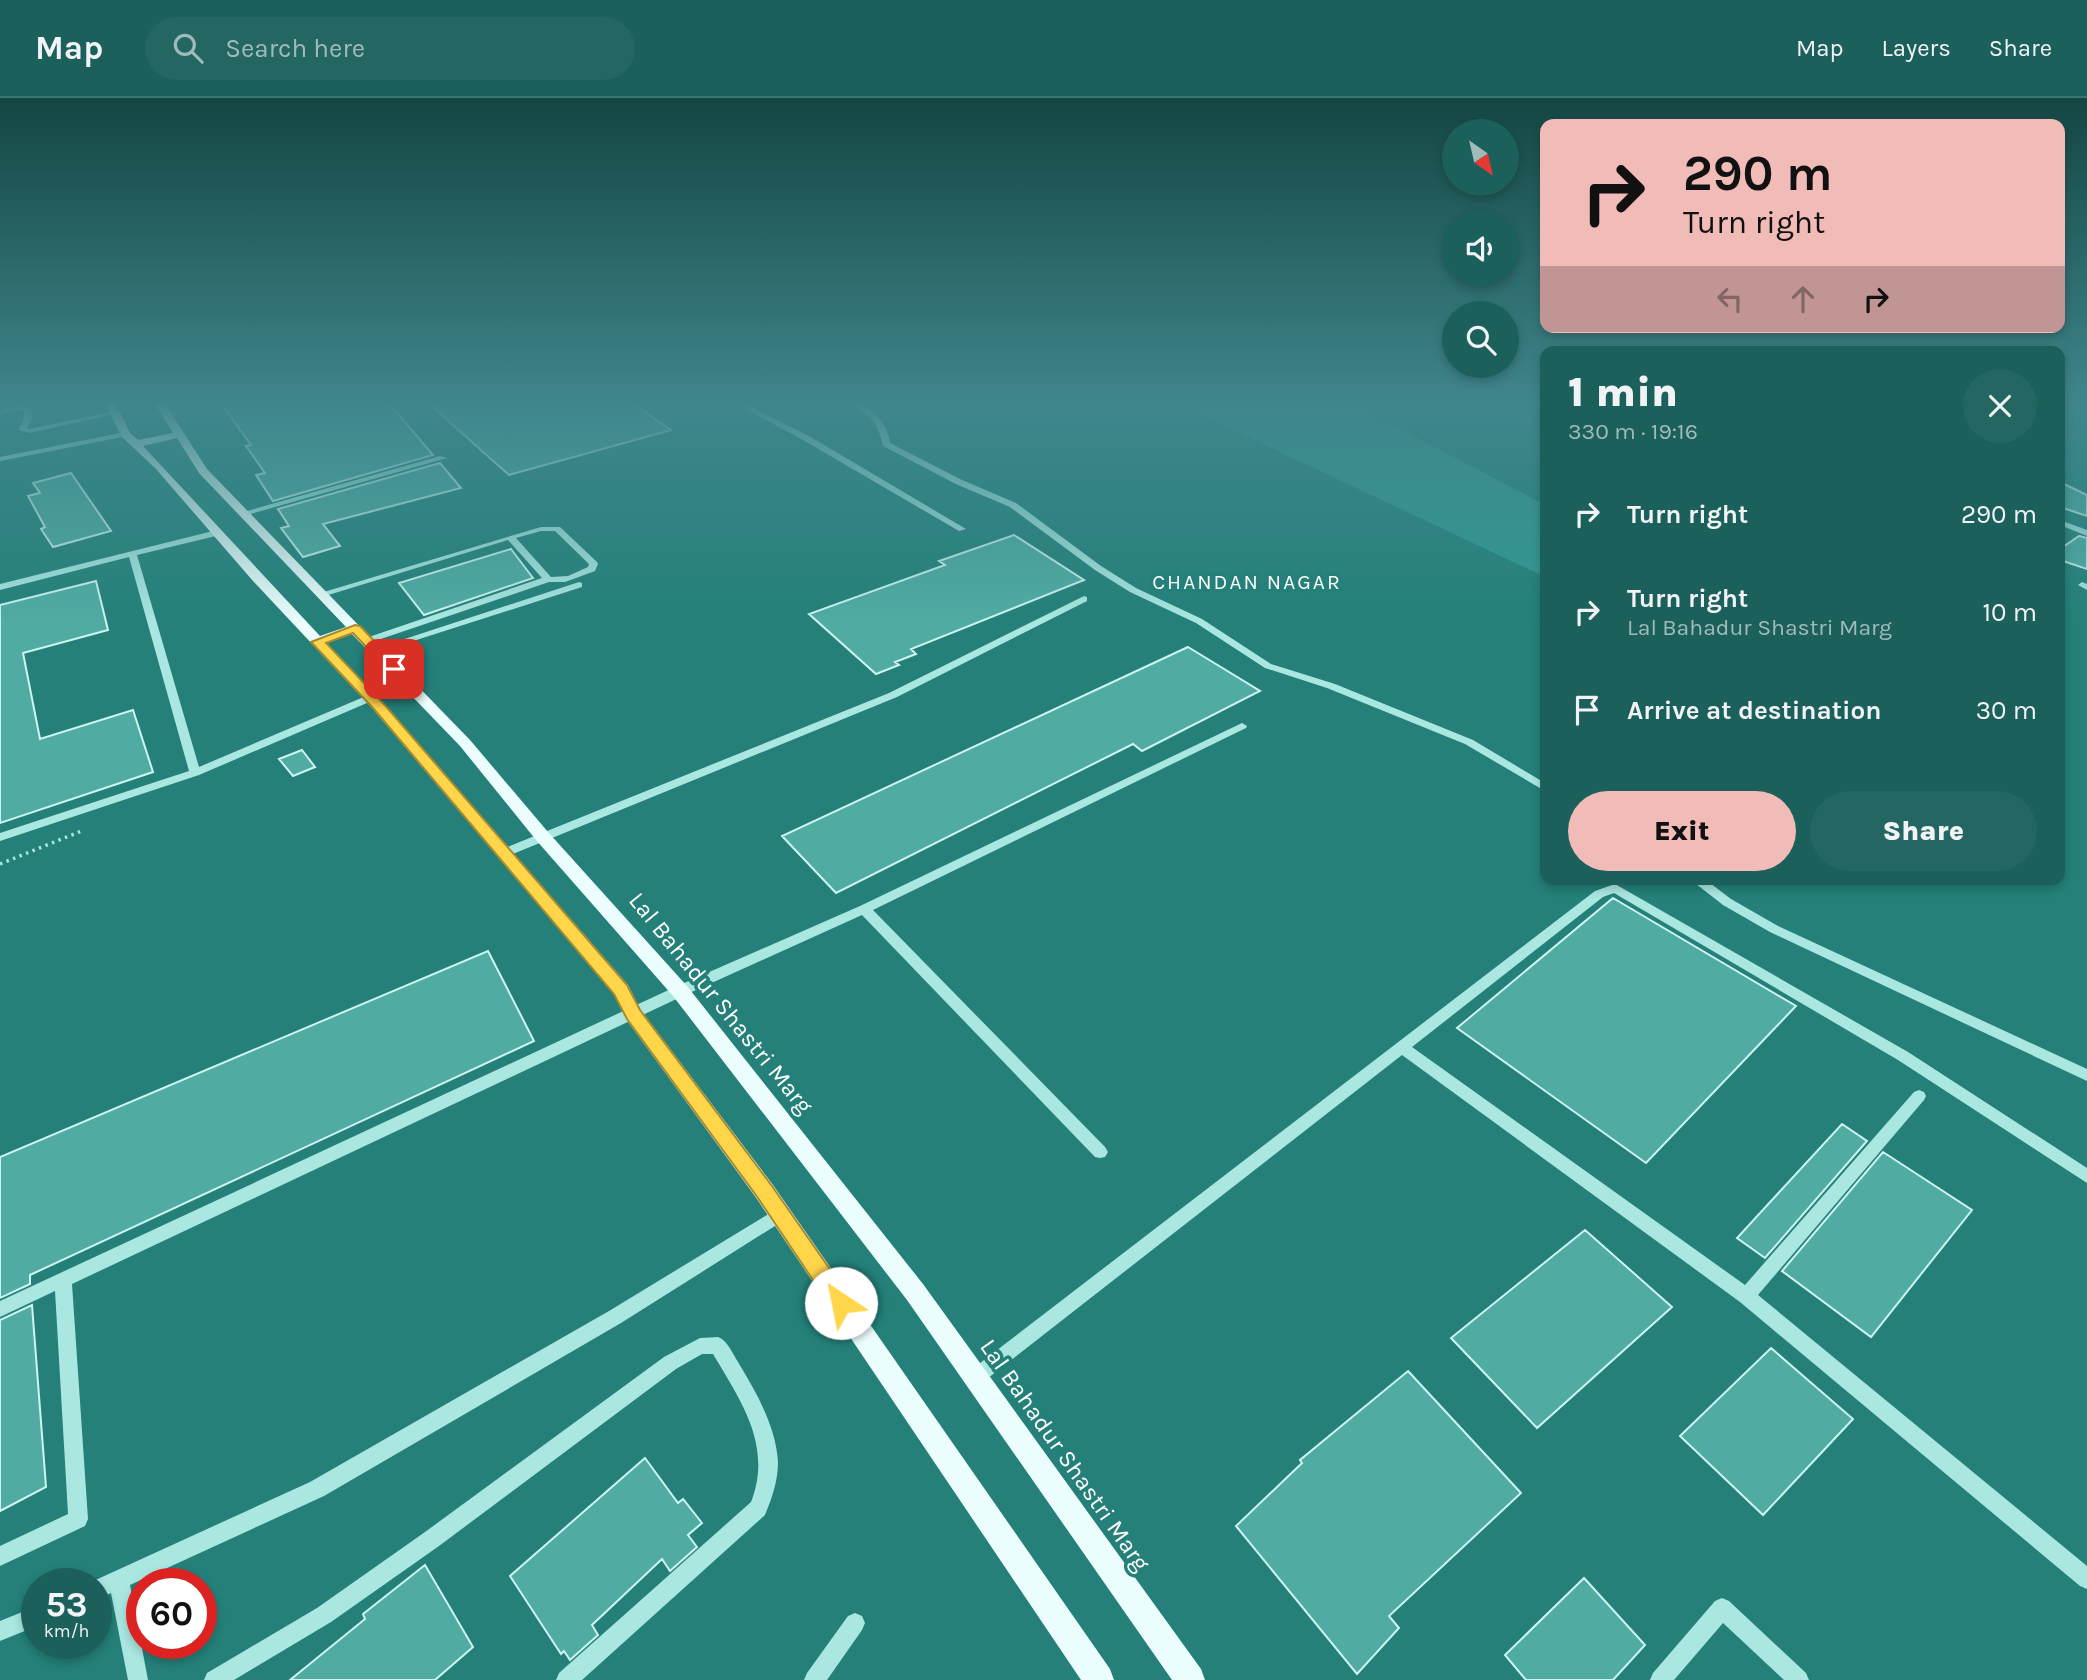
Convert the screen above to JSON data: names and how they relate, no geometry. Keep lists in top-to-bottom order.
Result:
{
  "streets": {
    "main road": ["Lal Bahadur Shastri Marg"]
  },
  "districts": ["CHANDAN NAGAR"],
  "north": "bottom right",
  "page": {
    "header": "Map",
    "search": "Search here",
    "nav": ["Map", "Layers", "Share"],
    "turn": ["290 m", "Turn right"],
    "heading": ["1 min", "330 m · 19:16"],
    "list": [
      {
        "name": "Turn right",
        "value": "290 m"
      },
      {
        "name": "Turn right",
        "note": "Lal Bahadur Shastri Marg",
        "value": "10 m"
      },
      {
        "name": "Arrive at destination",
        "value": "30 m"
      }
    ],
    "buttons": ["Exit", "Share"],
    "speed": "53 km/h",
    "limit": "60"
  }
}
